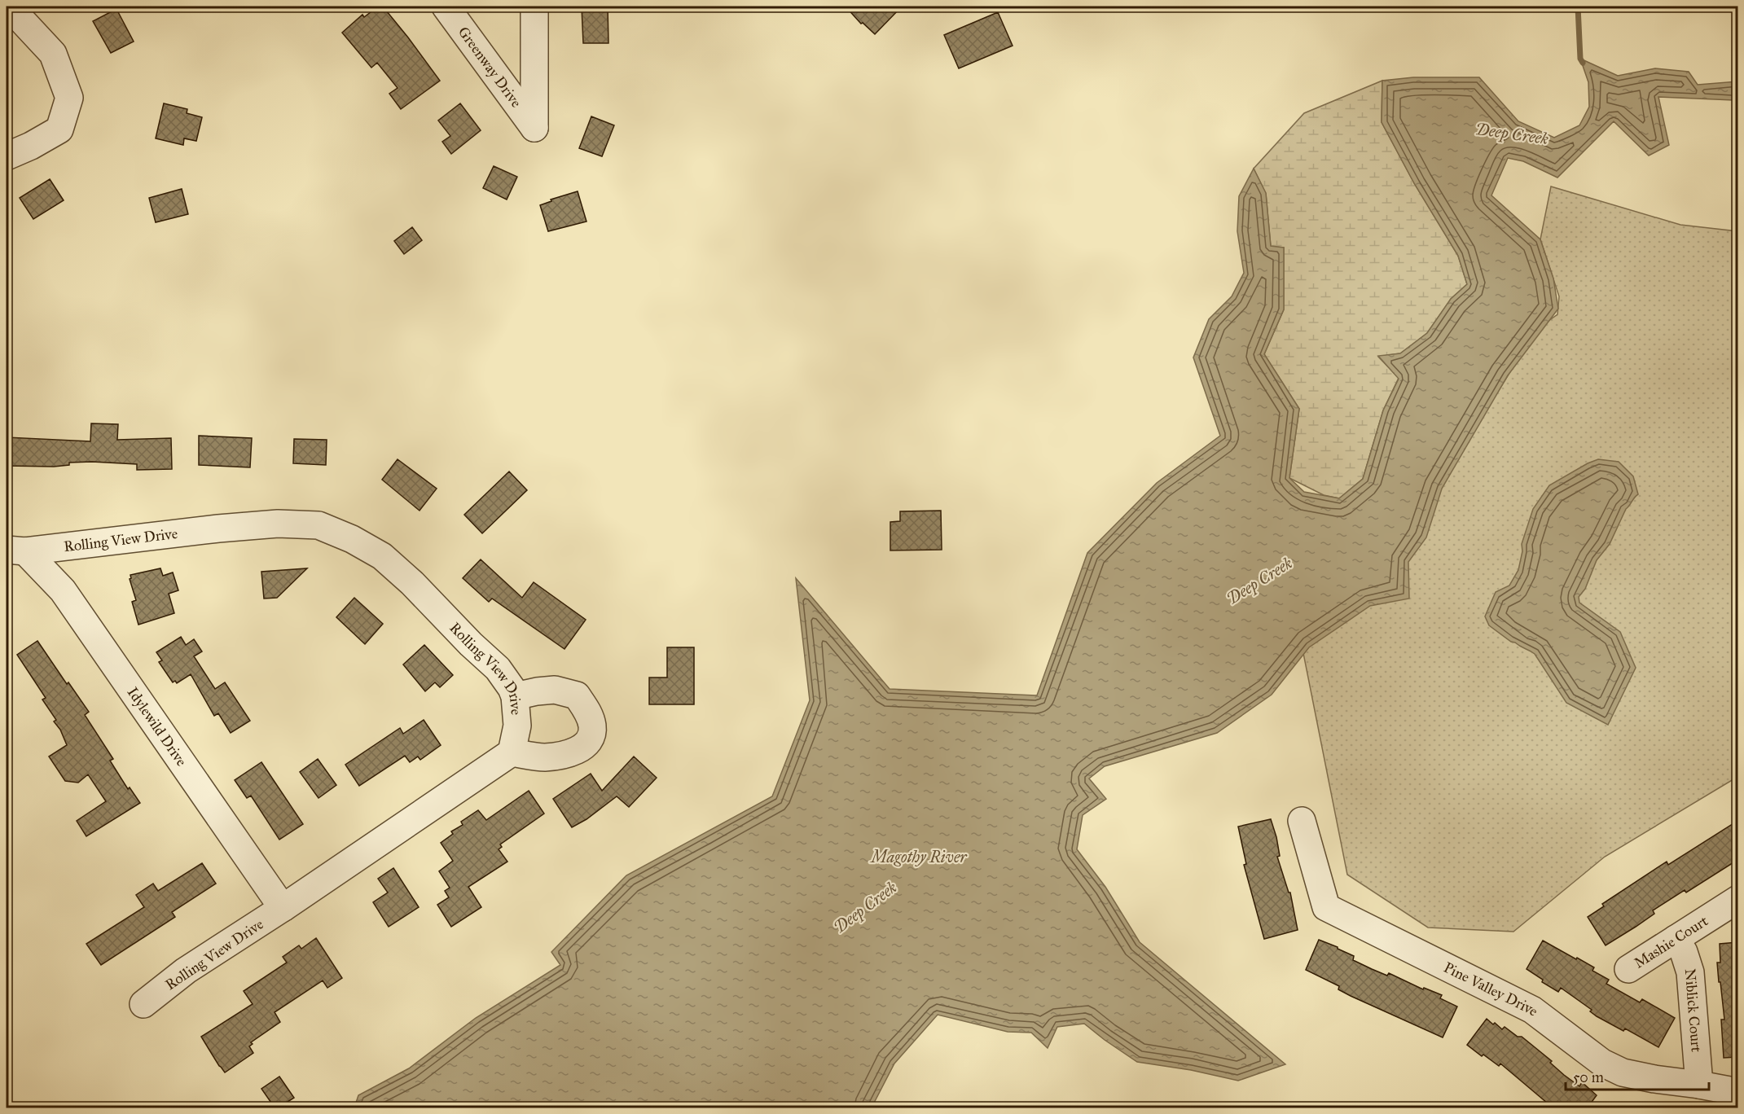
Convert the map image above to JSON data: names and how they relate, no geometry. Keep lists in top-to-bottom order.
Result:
{
  "streets": {
    "street": [
      "Greenway Drive",
      "Rolling View Drive",
      "Idylewild Drive",
      "Mashie Court",
      "Pine Valley Drive",
      "Niblick Court"
    ]
  },
  "crossings": [
    ["Rolling View Drive", "Idylewild Drive"],
    ["Mashie Court", "Niblick Court"],
    ["Pine Valley Drive", "Niblick Court"]
  ],
  "water": ["Deep Creek", "Magothy River"],
  "scale_bar": "50 m"
}
